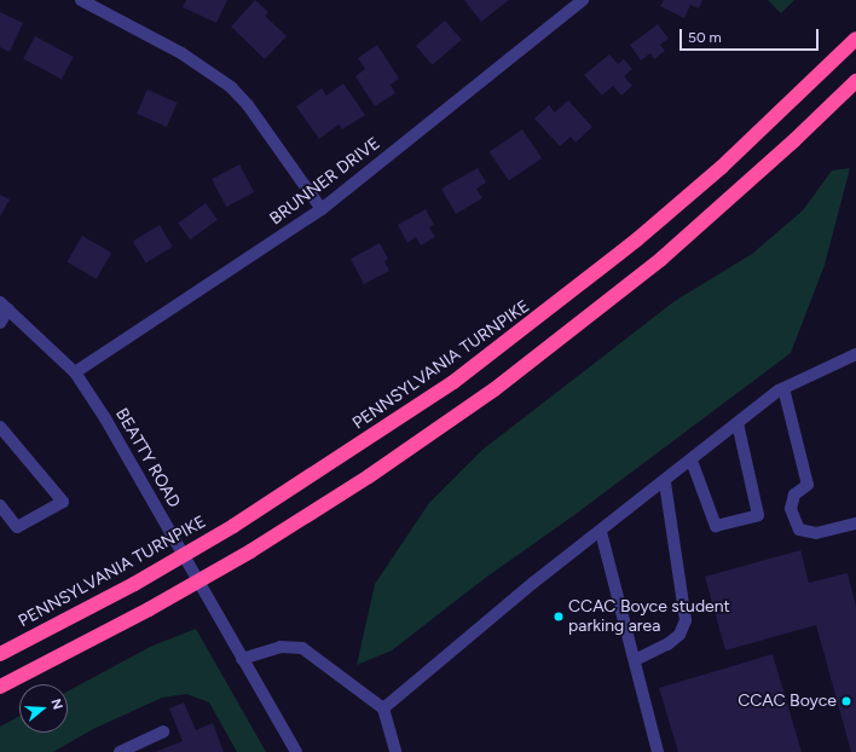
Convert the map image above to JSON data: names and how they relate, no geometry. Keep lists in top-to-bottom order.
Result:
{
  "streets": {
    "highway": ["PENNSYLVANIA TURNPIKE"],
    "street": ["BRUNNER DRIVE", "BEATTY ROAD"]
  },
  "crossings": [
    ["BRUNNER DRIVE", "BEATTY ROAD"]
  ],
  "places": ["CCAC Boyce student parking area", "CCAC Boyce"],
  "scale_bar": "50 m",
  "north": "right"
}
